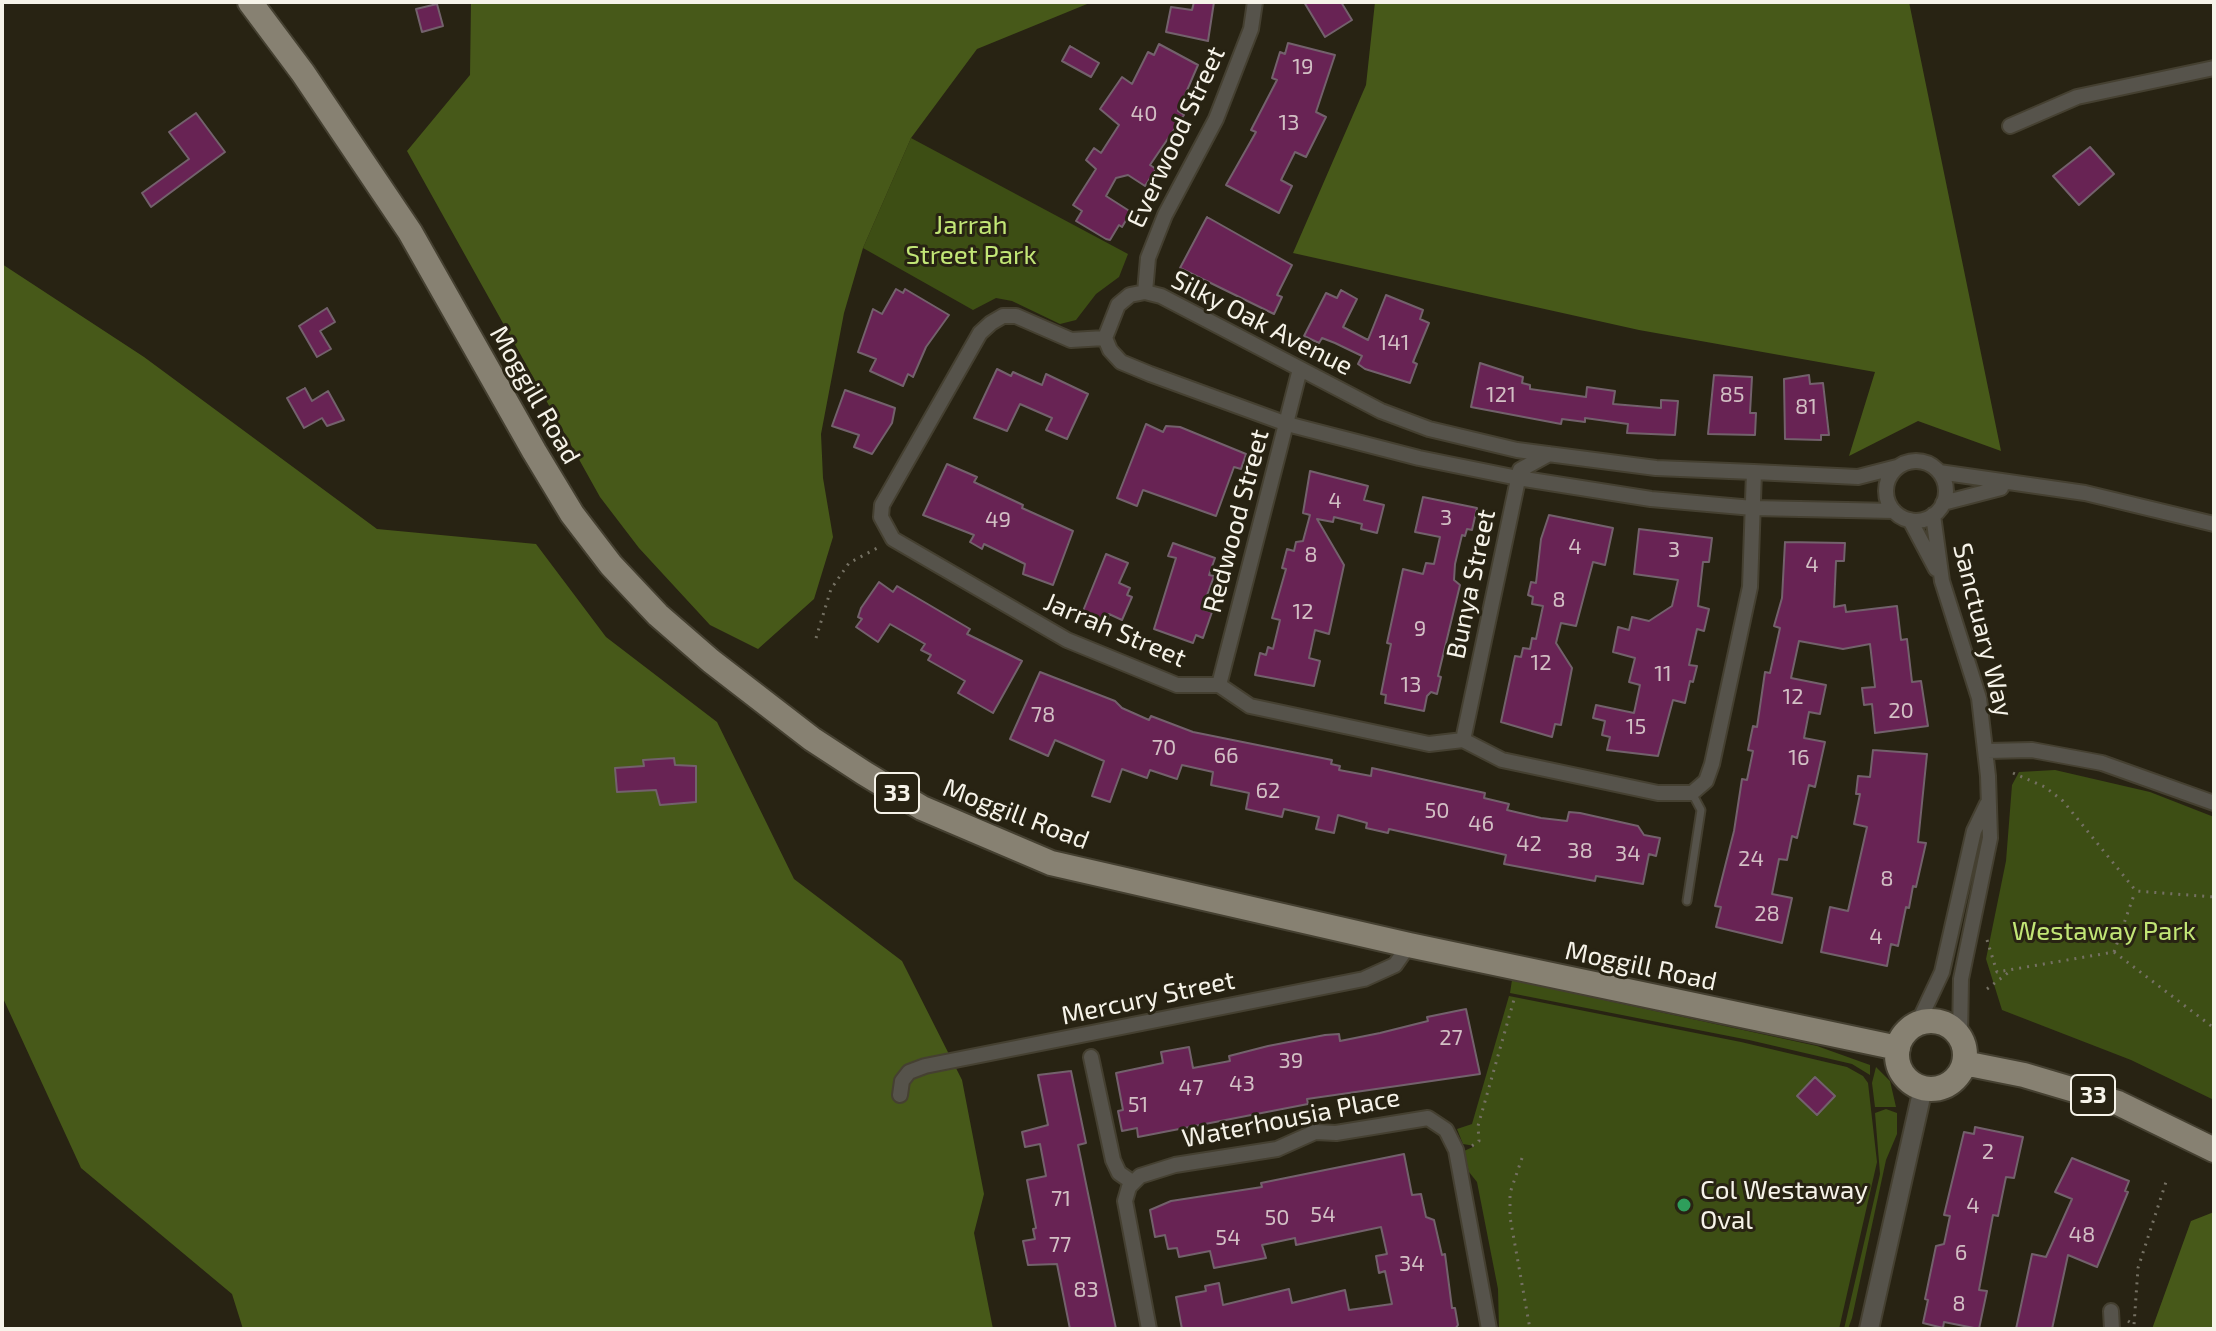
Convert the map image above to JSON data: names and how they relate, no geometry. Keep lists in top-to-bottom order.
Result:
{
  "streets": {
    "main road": ["Moggill Road", "33"],
    "street": [
      "Everwood Street",
      "Silky Oak Avenue",
      "Redwood Street",
      "Bunya Street",
      "Jarrah Street",
      "Sanctuary Way",
      "Mercury Street",
      "Waterhousia Place"
    ]
  },
  "crossings": [
    ["Everwood Street", "Silky Oak Avenue"],
    ["Silky Oak Avenue", "Redwood Street"],
    ["Silky Oak Avenue", "Bunya Street"],
    ["Silky Oak Avenue", "Sanctuary Way"],
    ["Moggill Road", "Sanctuary Way"],
    ["Moggill Road", "33"],
    ["Moggill Road", "Mercury Street"],
    ["Redwood Street", "Jarrah Street"],
    ["Sanctuary Way", "33"]
  ],
  "parks": ["Jarrah Street Park", "Westaway Park"],
  "places": ["Col Westaway Oval"],
  "house_numbers": [
    "19",
    "40",
    "13",
    "141",
    "121",
    "85",
    "81",
    "4",
    "3",
    "49",
    "4",
    "3",
    "8",
    "4",
    "8",
    "12",
    "9",
    "12",
    "11",
    "13",
    "12",
    "20",
    "78",
    "15",
    "70",
    "66",
    "16",
    "62",
    "50",
    "46",
    "42",
    "38",
    "34",
    "24",
    "8",
    "28",
    "4",
    "27",
    "39",
    "43",
    "47",
    "51",
    "2",
    "71",
    "4",
    "54",
    "50",
    "48",
    "54",
    "77",
    "6",
    "34",
    "83",
    "8"
  ]
}
